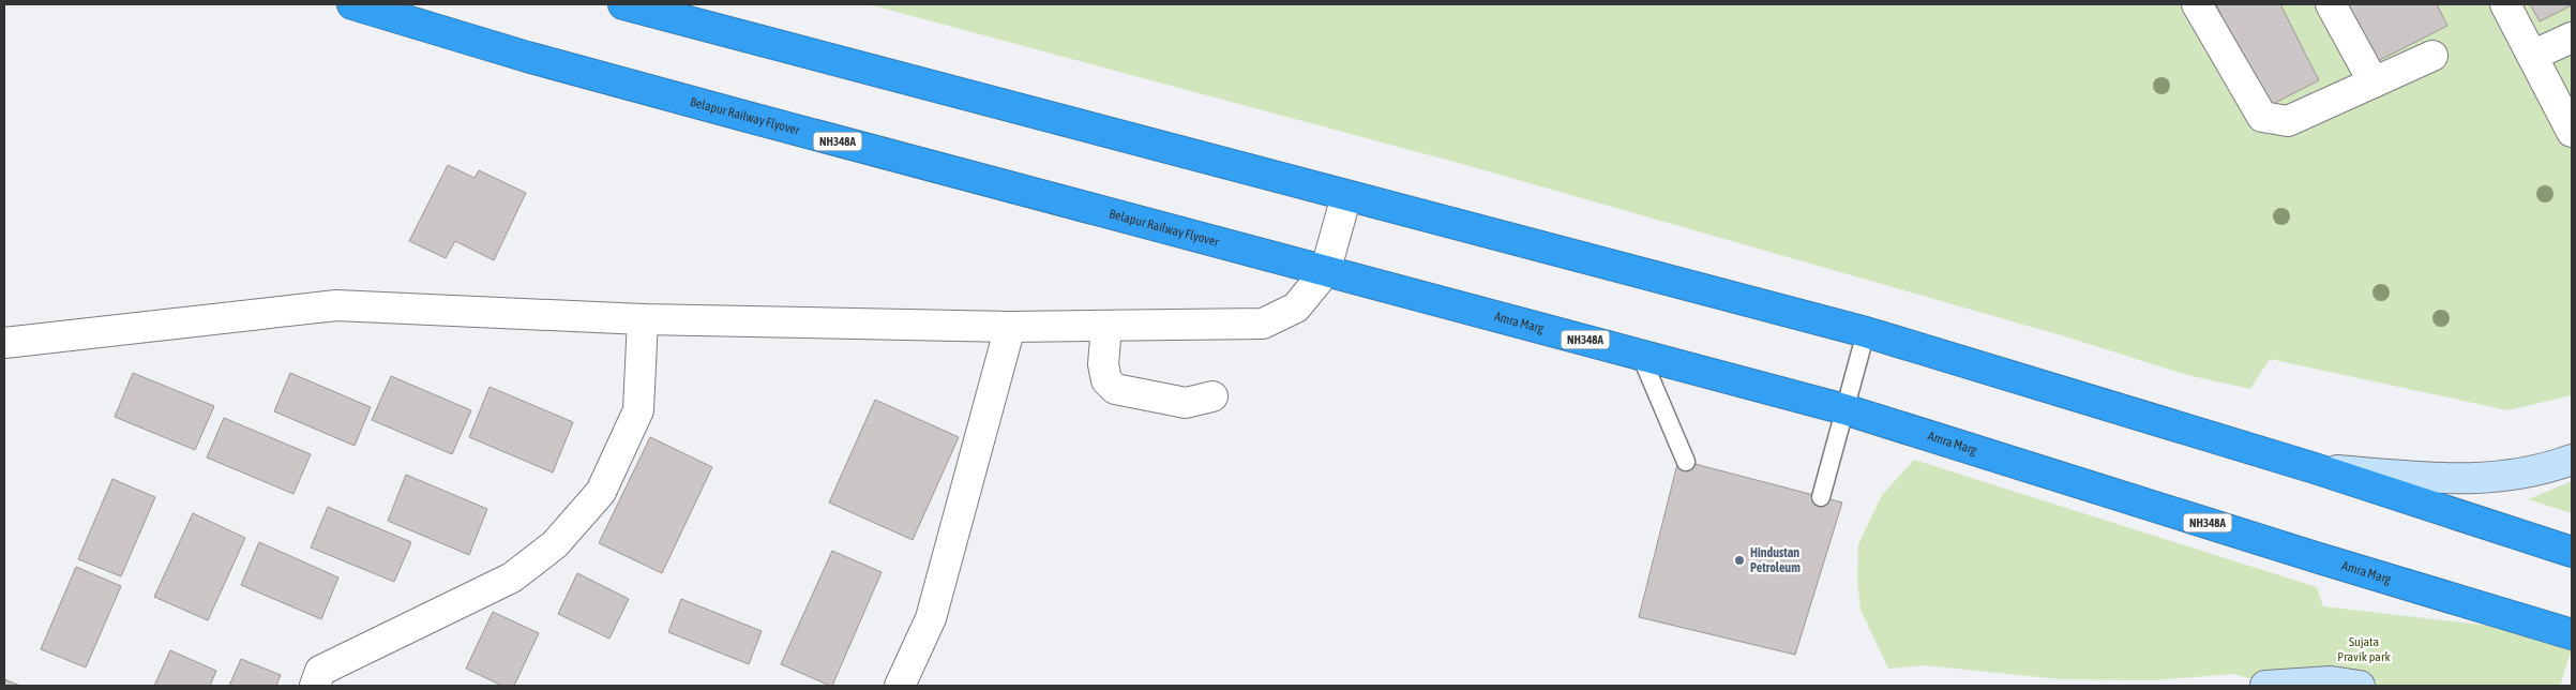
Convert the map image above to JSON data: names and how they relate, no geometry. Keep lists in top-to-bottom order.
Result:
{
  "streets": {
    "highway": ["Belapur Railway Flyover", "NH348A", "Amra Marg"]
  },
  "crossings": [
    ["Belapur Railway Flyover", "Amra Marg"]
  ],
  "parks": ["Sujata Pravik park"],
  "places": ["Hindustan Petroleum"]
}
